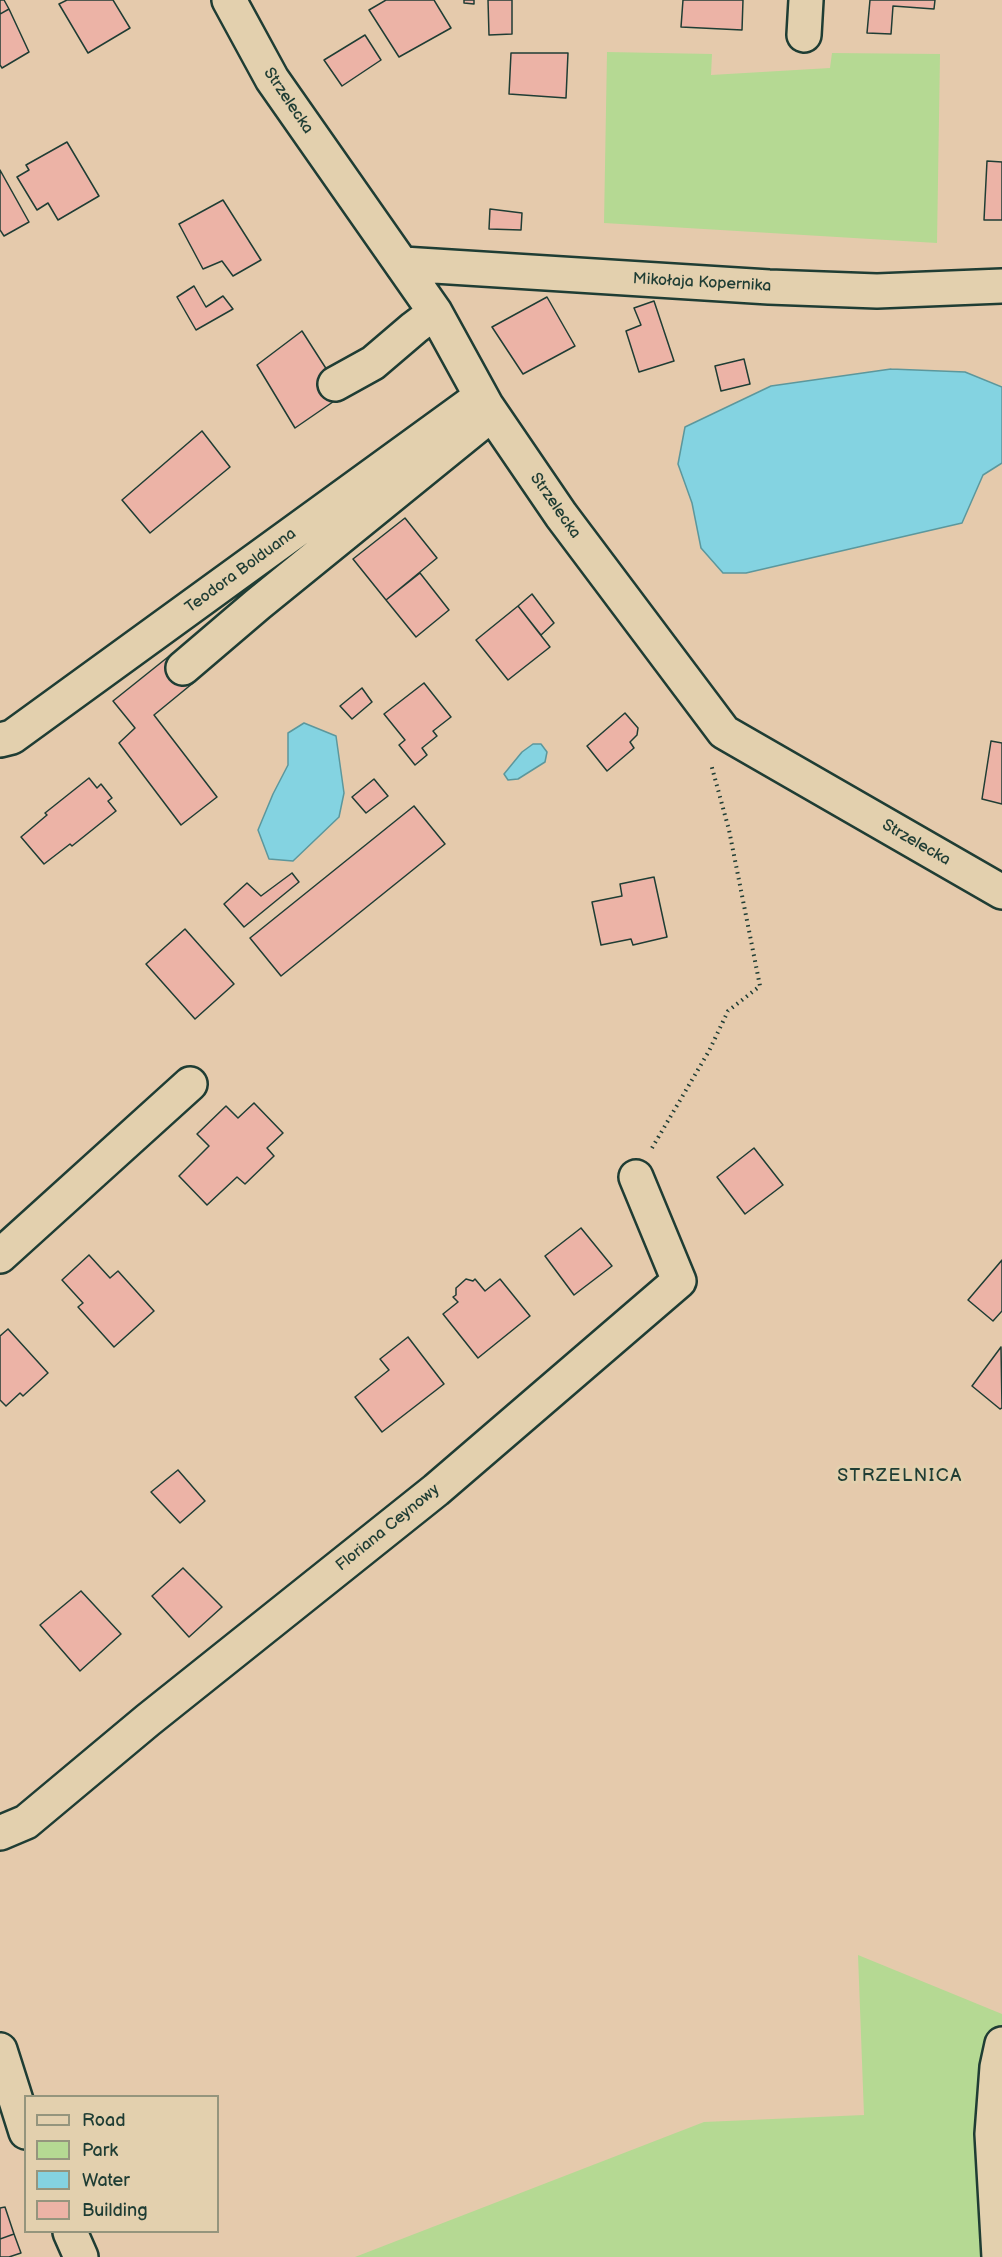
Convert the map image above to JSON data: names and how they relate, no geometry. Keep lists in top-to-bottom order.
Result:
{
  "streets": {
    "street": [
      "Strzelecka",
      "Mikołaja Kopernika",
      "Teodora Bolduana",
      "Floriana Ceynowy"
    ]
  },
  "crossings": [
    ["Strzelecka", "Mikołaja Kopernika"],
    ["Strzelecka", "Teodora Bolduana"]
  ],
  "districts": ["STRZELNICA"],
  "legend": [
    "Road",
    "Park",
    "Water",
    "Building"
  ]
}
